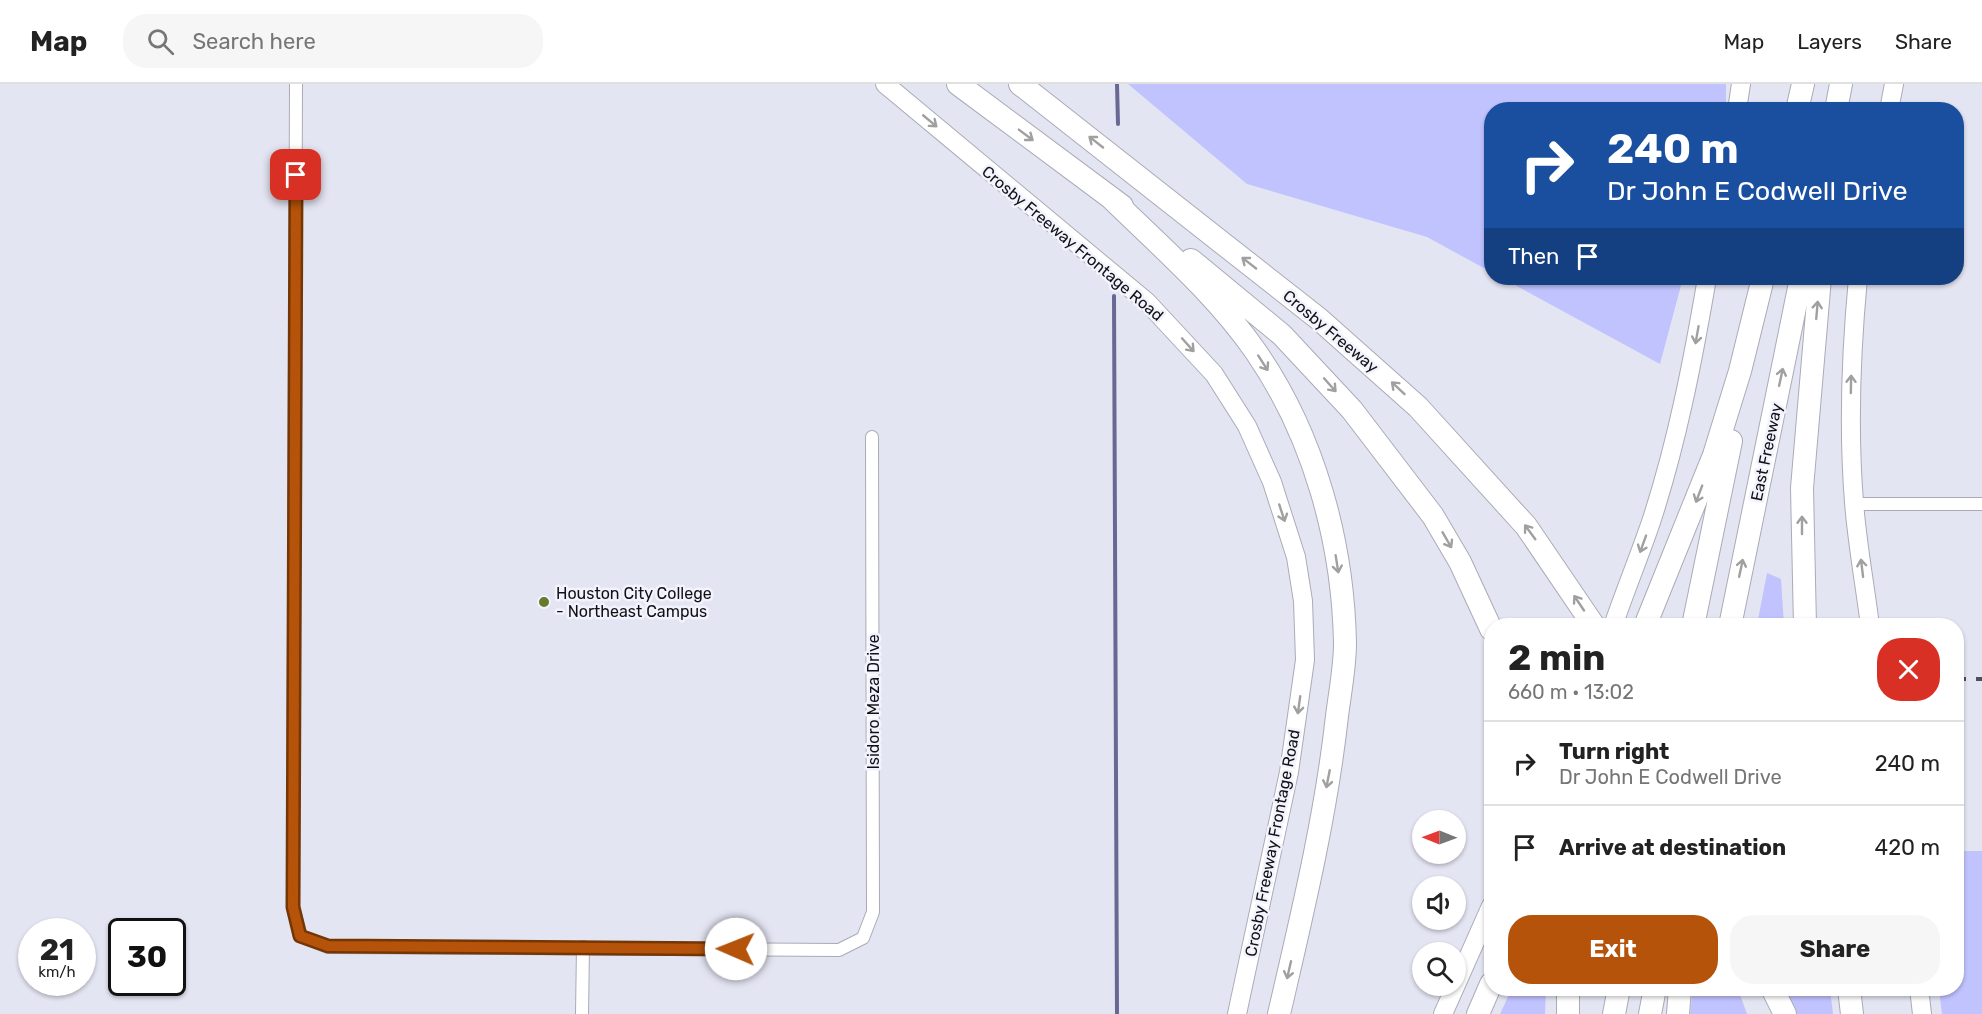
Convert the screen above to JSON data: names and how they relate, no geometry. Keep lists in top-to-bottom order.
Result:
{
  "streets": {
    "highway": ["Crosby Freeway", "East Freeway"],
    "main road": ["Crosby Freeway Frontage Road"],
    "street": ["Isidoro Meza Drive"]
  },
  "one_way": ["Crosby Freeway Frontage Road"],
  "places": ["Houston City College - Northeast Campus"],
  "north": "left",
  "page": {
    "header": "Map",
    "search": "Search here",
    "nav": ["Map", "Layers", "Share"],
    "turn": ["240 m", "Dr John E Codwell Drive"],
    "then": "Then",
    "heading": ["2 min", "660 m · 13:02"],
    "list": [
      {
        "name": "Turn right",
        "note": "Dr John E Codwell Drive",
        "value": "240 m"
      },
      {
        "name": "Arrive at destination",
        "value": "420 m"
      }
    ],
    "buttons": ["Exit", "Share"],
    "speed": "21 km/h",
    "limit": "30"
  }
}
